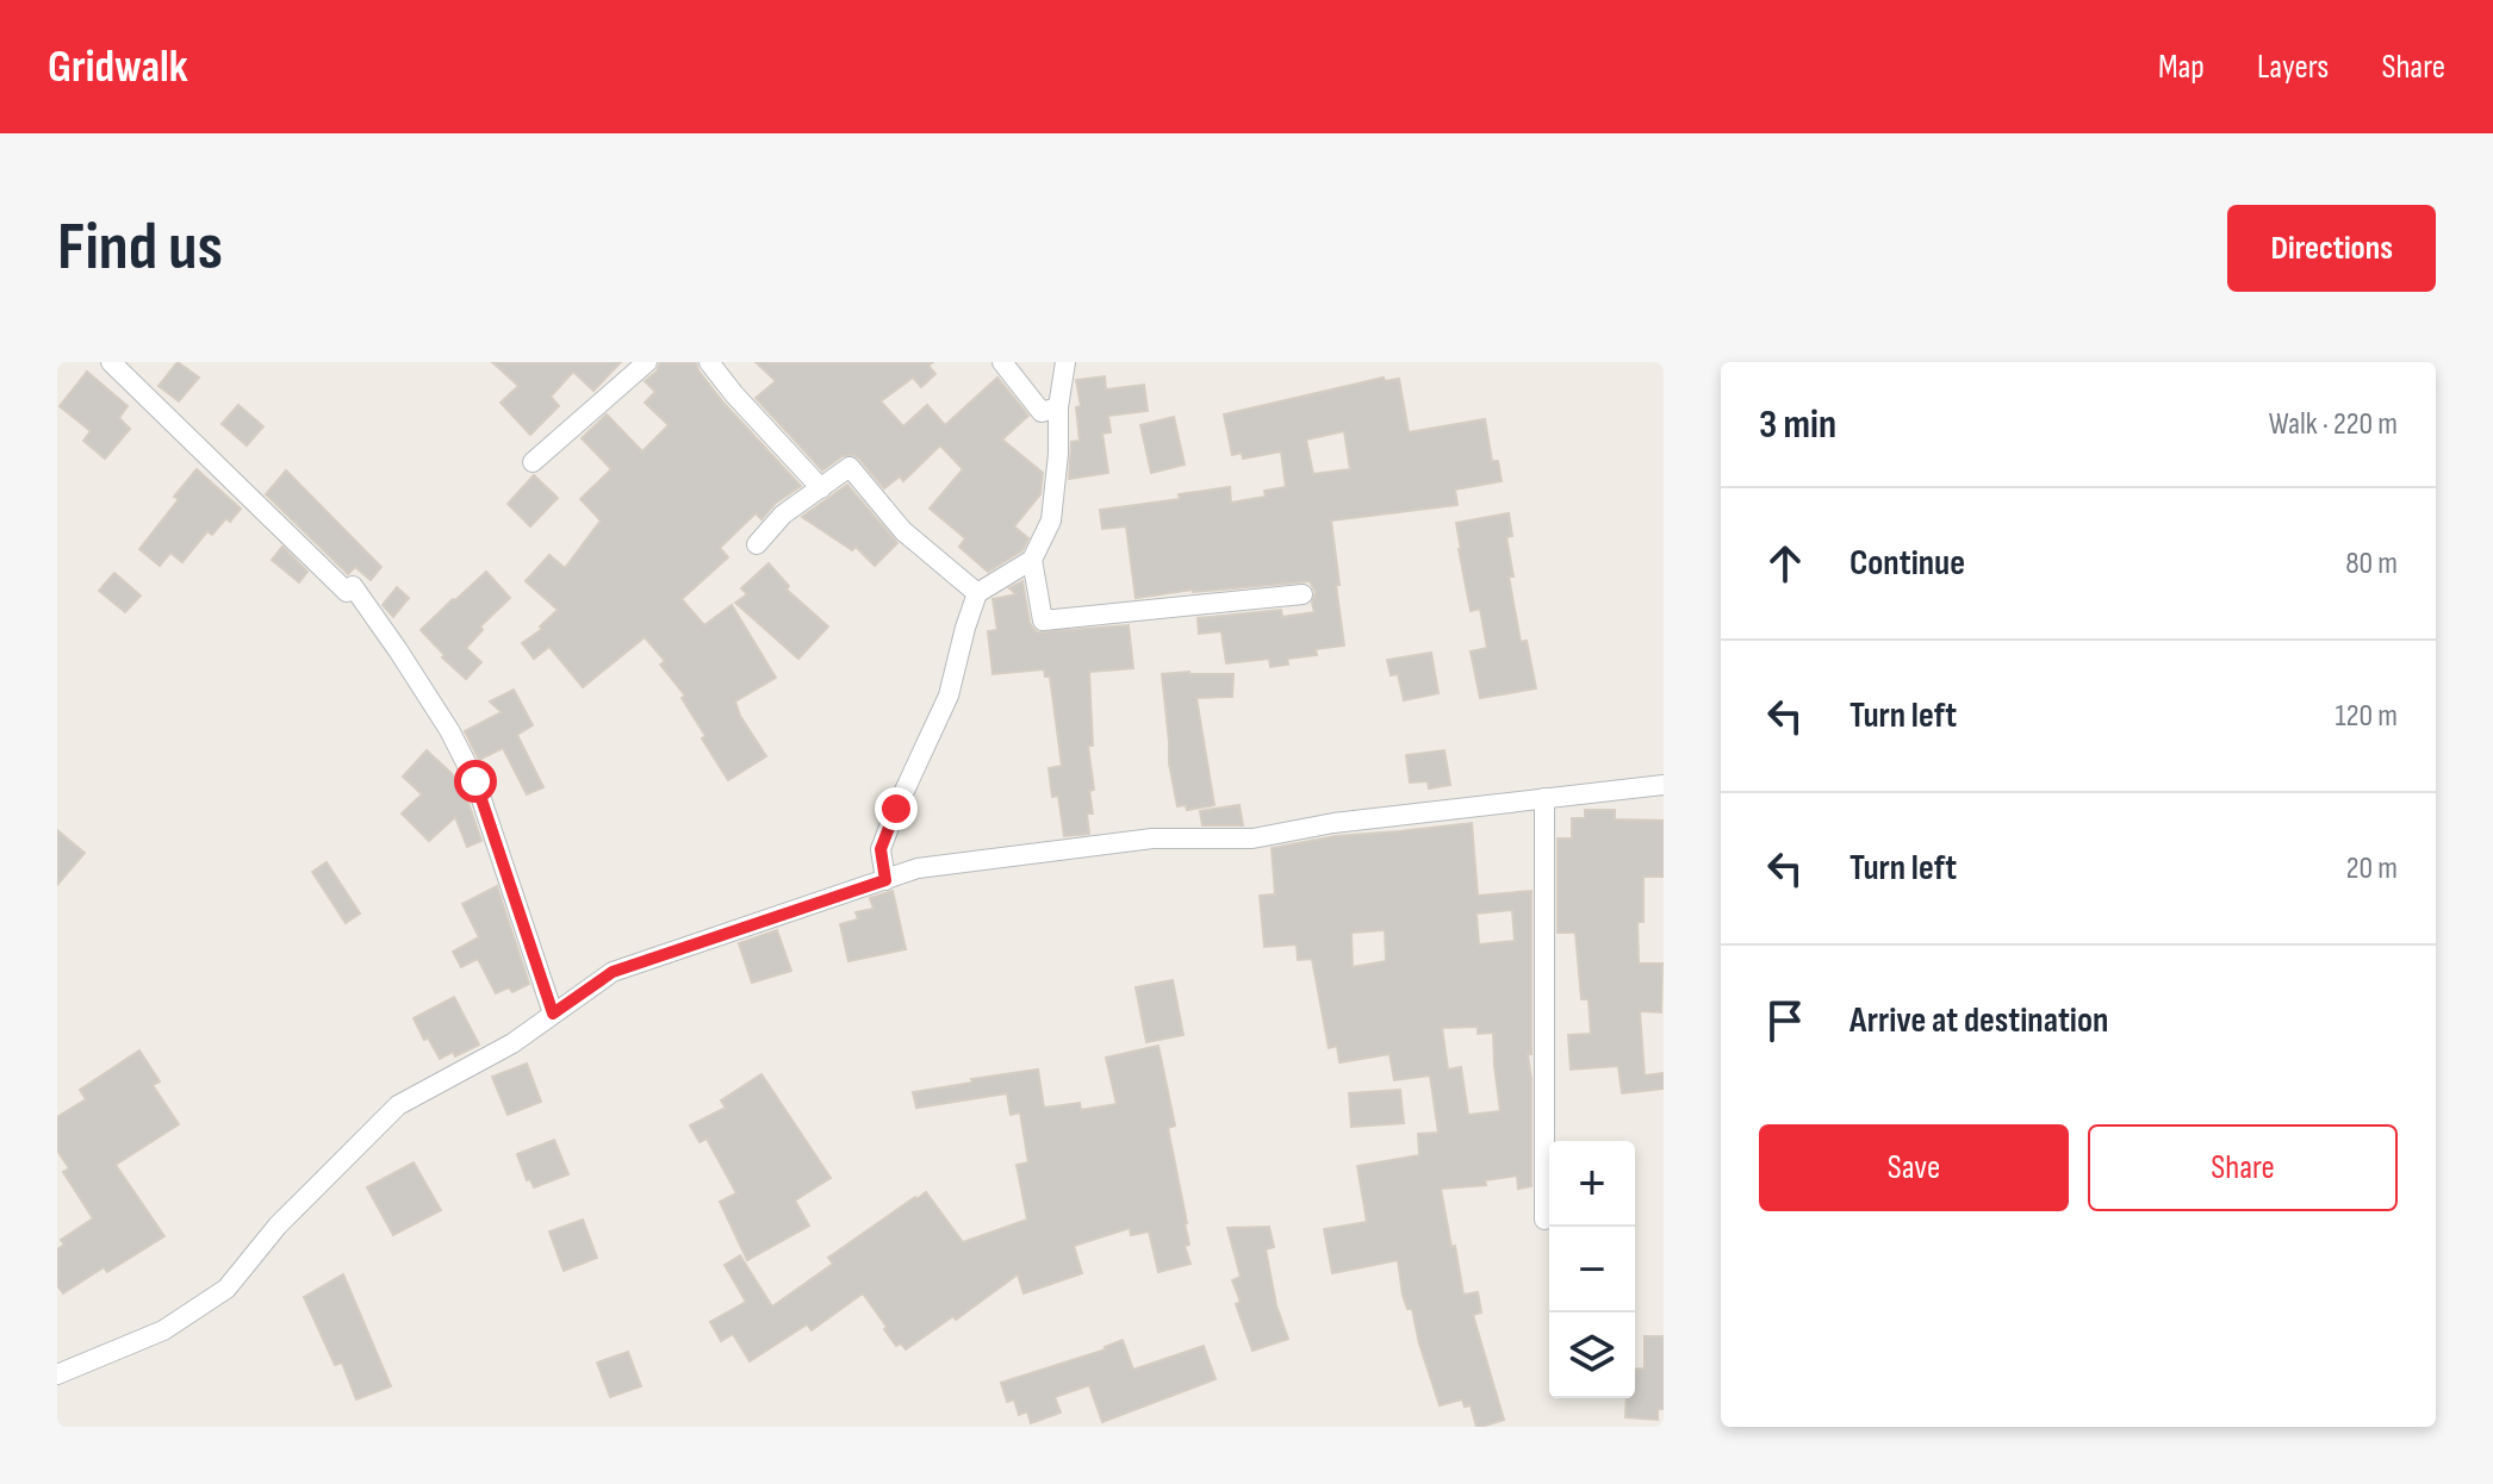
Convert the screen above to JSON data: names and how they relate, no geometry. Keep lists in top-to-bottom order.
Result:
{
  "page": {
    "header": "Gridwalk",
    "nav": ["Map", "Layers", "Share"],
    "buttons": [
      "Directions",
      ["Save", "Share"]
    ],
    "title": "Find us",
    "heading": ["3 min", "Walk · 220 m"],
    "list": [
      ["Continue", "80 m"],
      ["Turn left", "120 m"],
      ["Turn left", "20 m"],
      "Arrive at destination"
    ],
    "map_buttons": ["+", "−"]
  }
}
